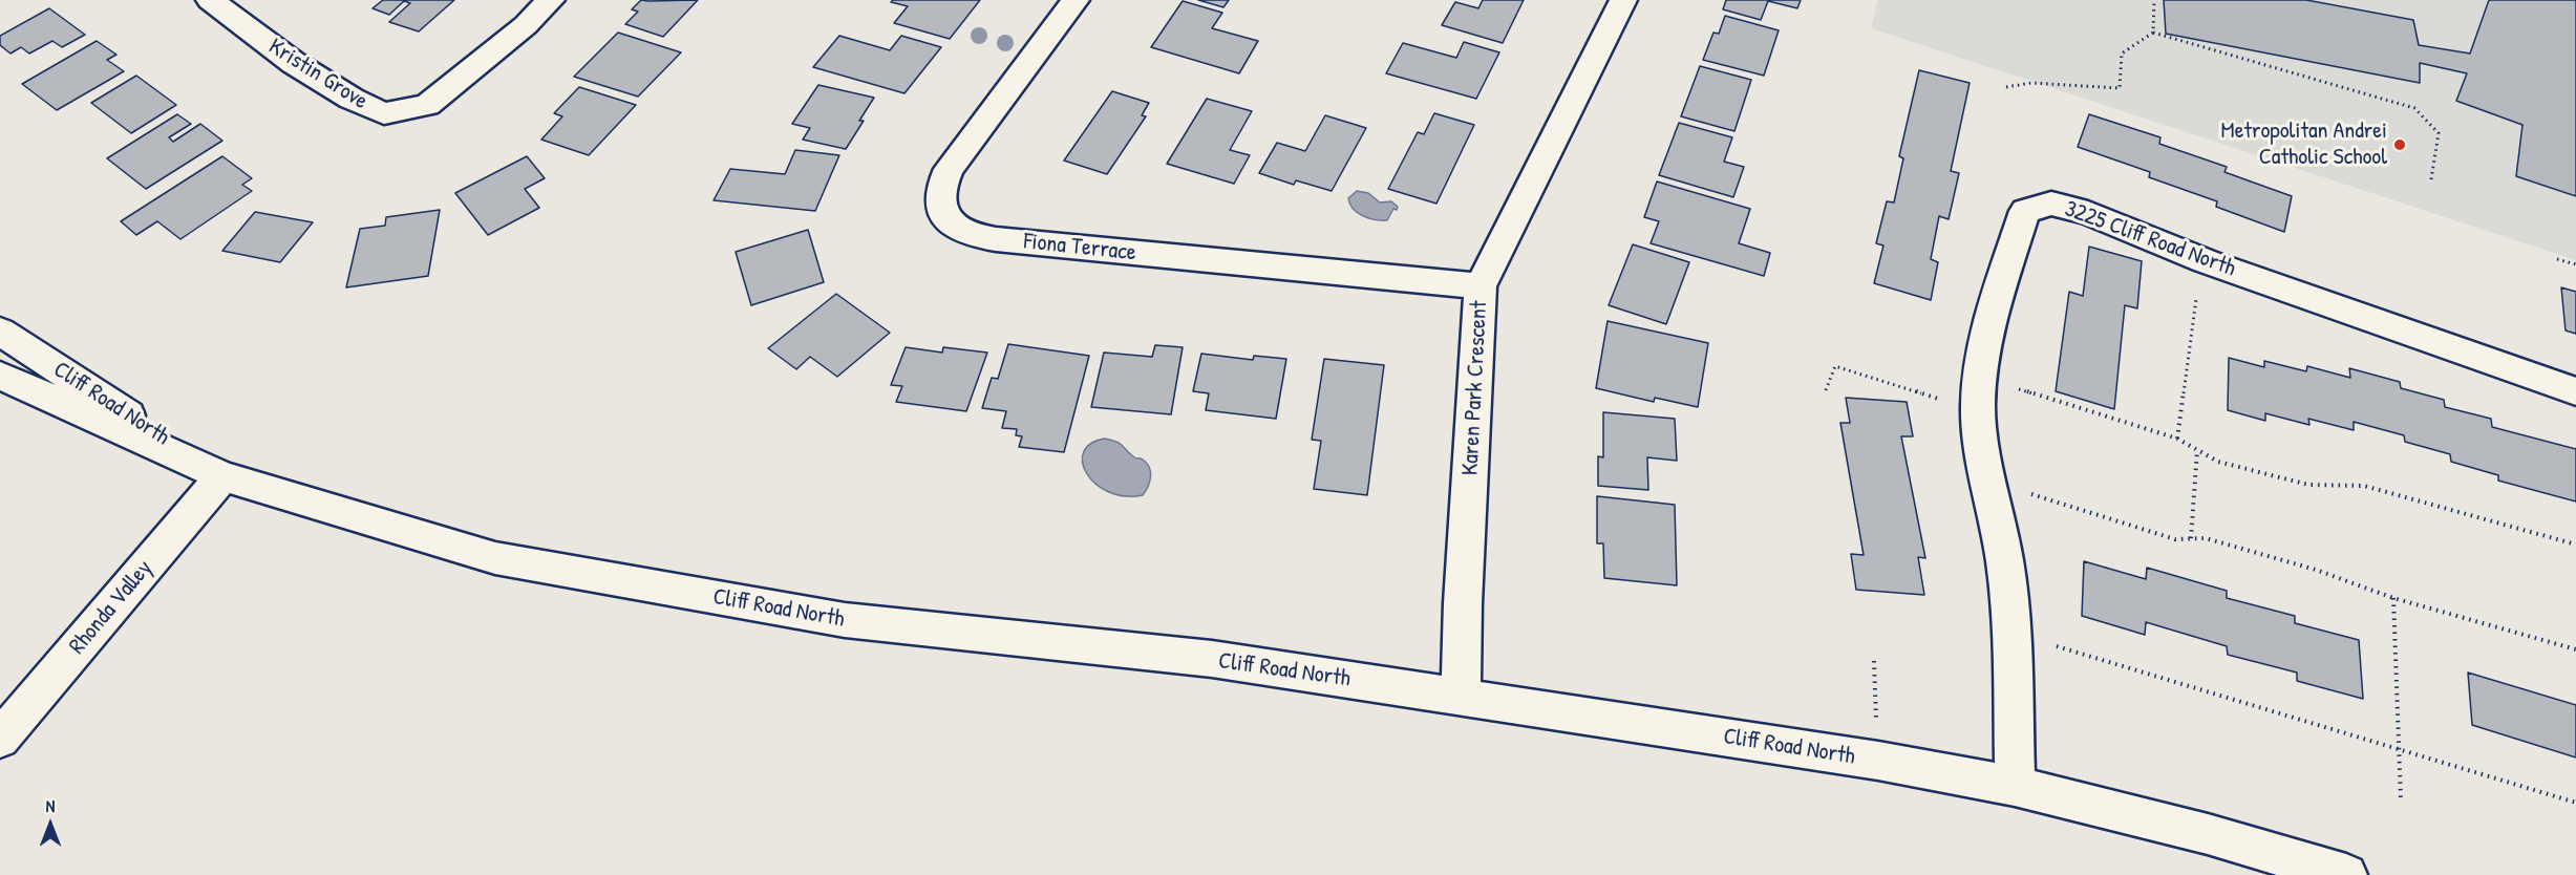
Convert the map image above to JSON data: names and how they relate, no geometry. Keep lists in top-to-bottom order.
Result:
{
  "streets": {
    "street": [
      "Kristin Grove",
      "3225 Cliff Road North",
      "Fiona Terrace",
      "Karen Park Crescent",
      "Cliff Road North",
      "Rhonda Valley"
    ]
  },
  "crossings": [
    ["3225 Cliff Road North", "Cliff Road North"],
    ["Fiona Terrace", "Karen Park Crescent"],
    ["Karen Park Crescent", "Cliff Road North"],
    ["Cliff Road North", "Rhonda Valley"]
  ],
  "places": ["Metropolitan Andrei Catholic School"],
  "north": "top"
}
